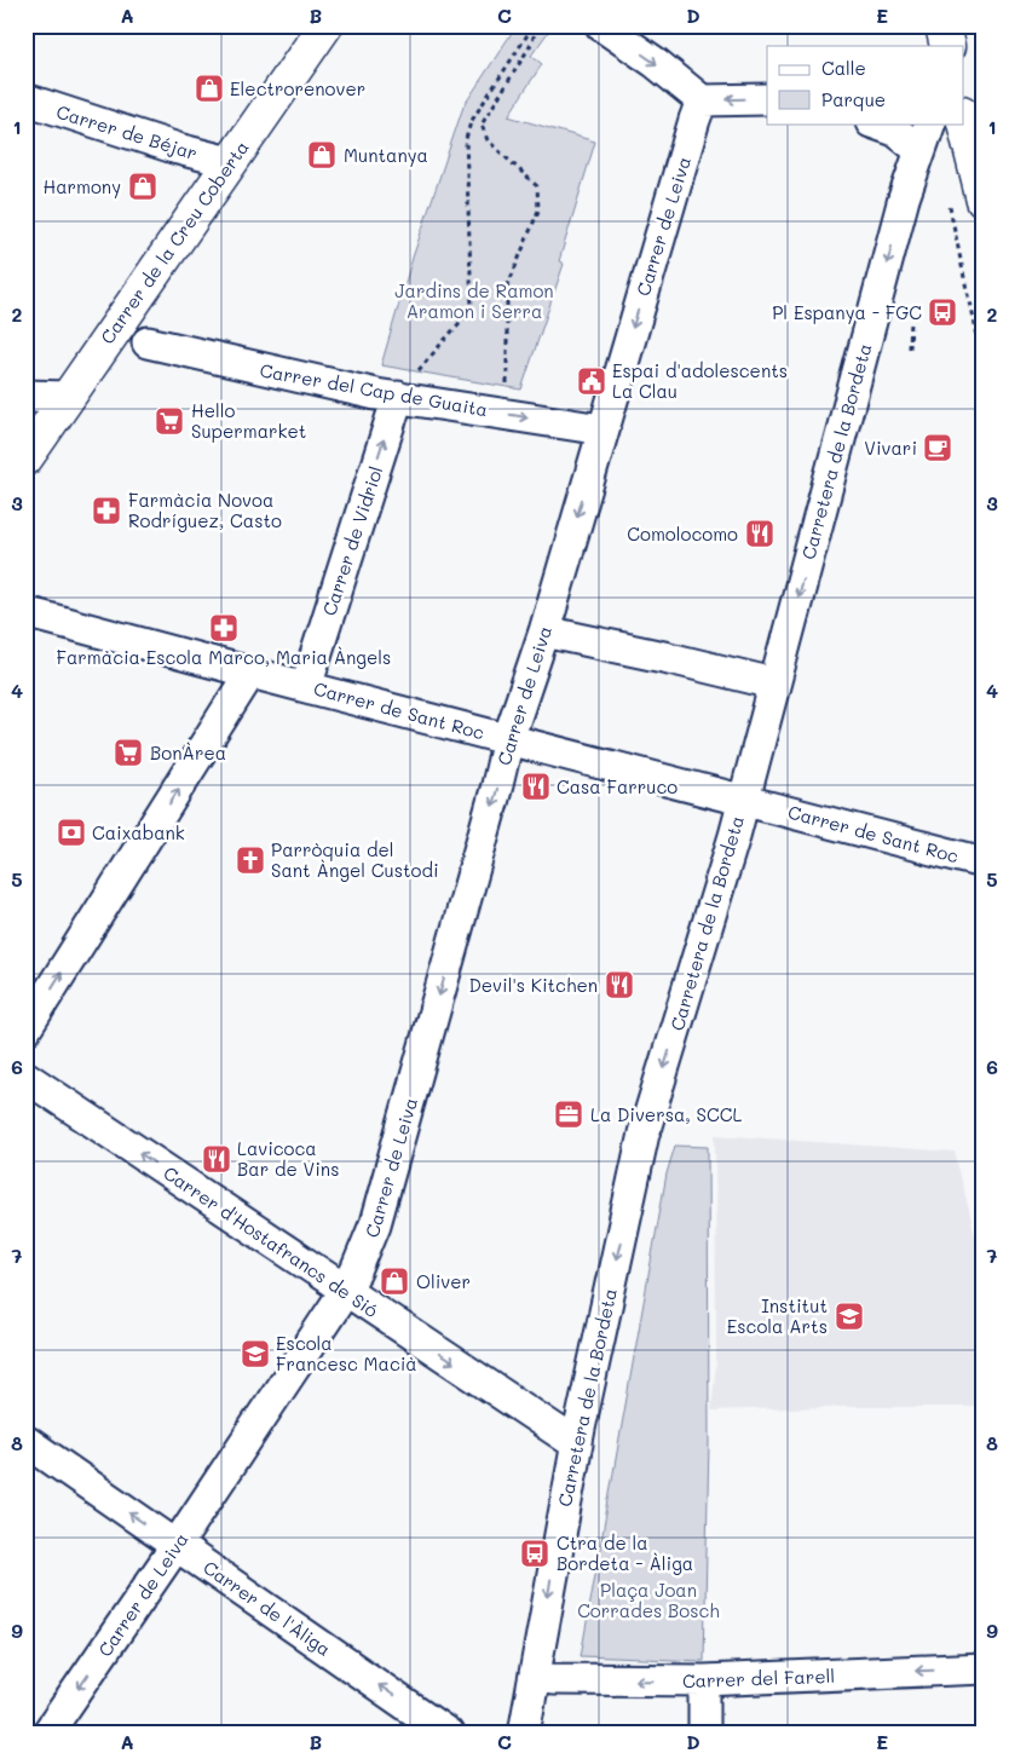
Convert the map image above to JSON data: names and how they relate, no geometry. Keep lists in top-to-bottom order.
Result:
{
  "streets": {
    "street": [
      "Carrer de Béjar",
      "Carrer de Leiva",
      "Carrer de la Creu Coberta",
      "Carrer del Cap de Guaita",
      "Carretera de la Bordeta",
      "Carrer de Vidriol",
      "Carrer de Sant Roc",
      "Carrer d'Hostafrancs de Sió",
      "Carrer de l'Àliga",
      "Carrer del Farell"
    ]
  },
  "crossings": [
    ["Carrer de Béjar", "Carrer de la Creu Coberta"],
    ["Carrer de Leiva", "Carrer del Cap de Guaita"],
    ["Carrer de Leiva", "Carrer de Sant Roc"],
    ["Carrer de Leiva", "Carrer d'Hostafrancs de Sió"],
    ["Carrer de Leiva", "Carrer de l'Àliga"],
    ["Carrer del Cap de Guaita", "Carrer de Vidriol"],
    ["Carretera de la Bordeta", "Carrer de Sant Roc"],
    ["Carretera de la Bordeta", "Carrer d'Hostafrancs de Sió"],
    ["Carretera de la Bordeta", "Carrer del Farell"],
    ["Carrer de Vidriol", "Carrer de Sant Roc"]
  ],
  "one_way": [
    "Carrer de Leiva",
    "Carretera de la Bordeta",
    "Carrer de Vidriol",
    "Carrer de l'Àliga",
    "Carrer del Farell"
  ],
  "parks": ["Jardins de Ramon Aramon i Serra", "Plaça Joan Corrades Bosch"],
  "places": {
    "shop": [
      "Electrorenover",
      "Muntanya",
      "Harmony",
      "Oliver"
    ],
    "bus stop": ["Pl Espanya - FGC", "Ctra de la Bordeta - Àliga"],
    "public building": ["Espai d'adolescents La Clau"],
    "supermarket": ["Hello Supermarket", "BonÀrea"],
    "cafe": ["Vivari"],
    "pharmacy": ["Farmàcia Novoa Rodríguez, Casto", "Farmàcia Escola Marco, Maria Àngels"],
    "restaurant": [
      "Comolocomo",
      "Casa Farruco",
      "Devil's Kitchen",
      "Lavicoca Bar de Vins"
    ],
    "bank": ["Caixabank"],
    "church": ["Parròquia del Sant Àngel Custodi"],
    "office": ["La Diversa, SCCL"],
    "school or university": ["Institut Escola Arts", "Escola Francesc Macià"]
  },
  "legend": ["Calle", "Parque"],
  "grid": {
    "columns": [
      "A",
      "B",
      "C",
      "D",
      "E"
    ],
    "rows": [
      "1",
      "2",
      "3",
      "4",
      "5",
      "6",
      "7",
      "8",
      "9"
    ]
  }
}
